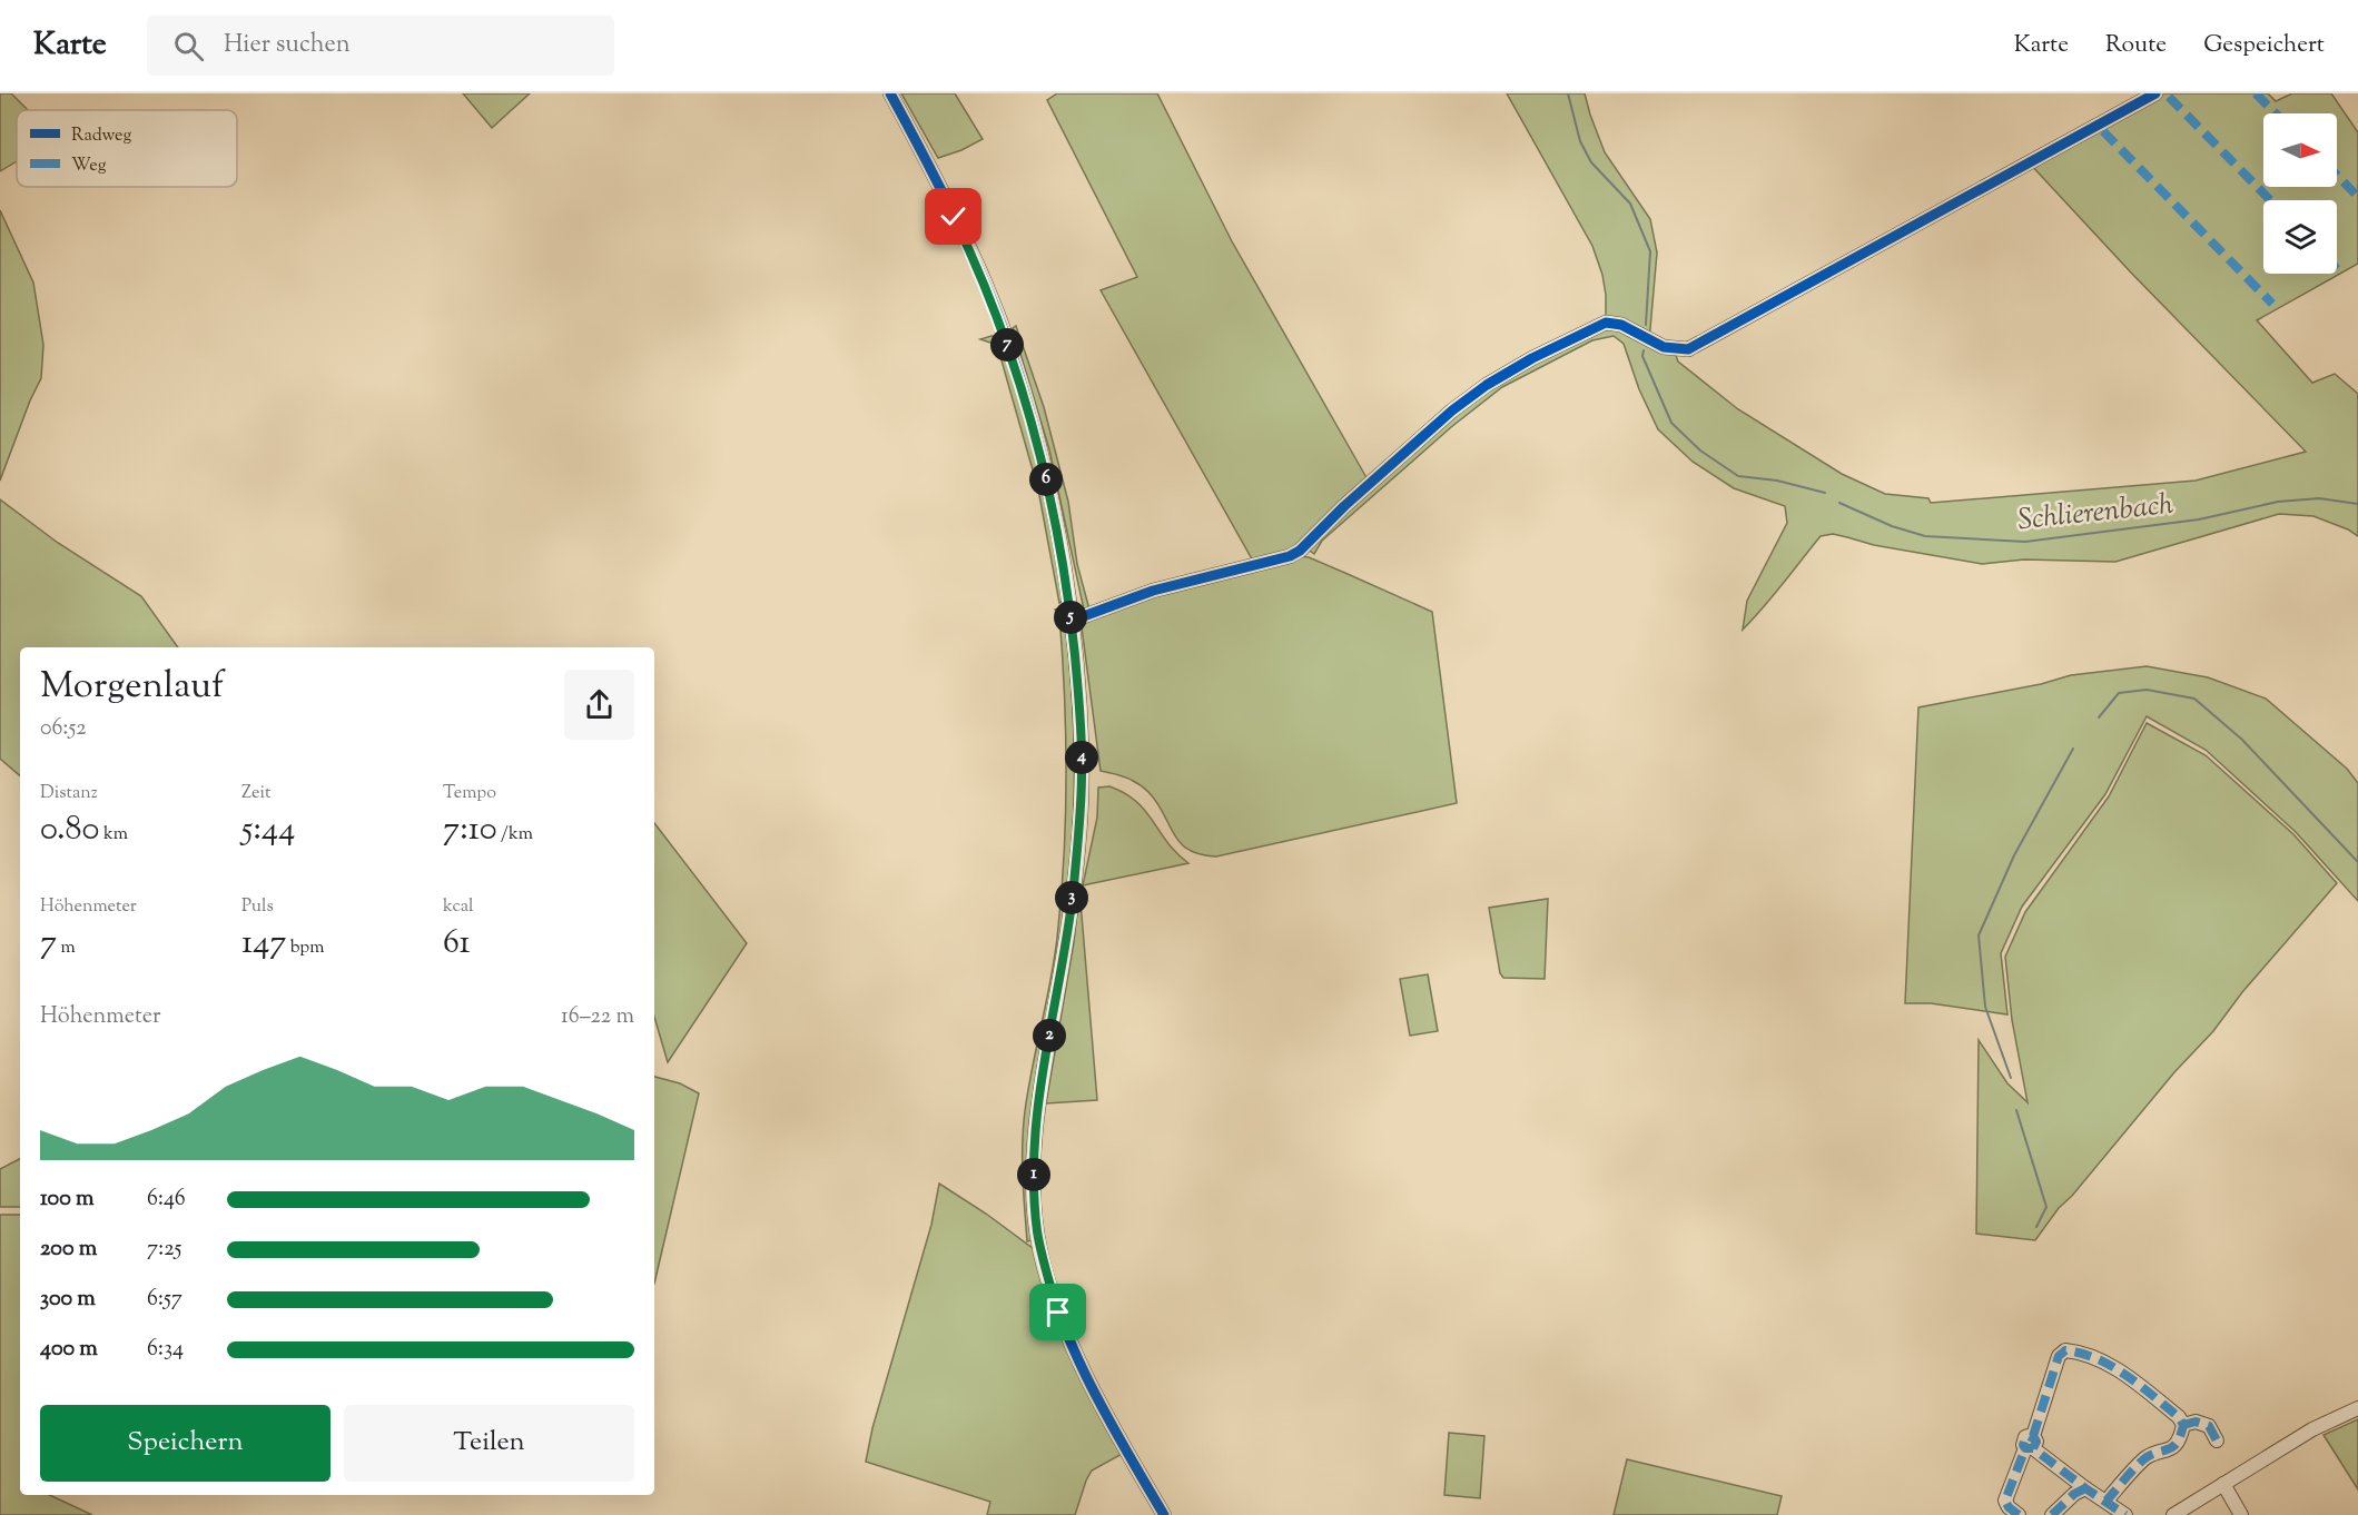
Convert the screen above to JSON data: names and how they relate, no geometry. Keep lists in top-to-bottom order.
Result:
{
  "water": ["Schlierenbach"],
  "legend": ["Radweg", "Weg"],
  "north": "right",
  "page": {
    "header": "Karte",
    "search": "Hier suchen",
    "nav": ["Karte", "Route", "Gespeichert"],
    "pins": [
      "7",
      "6",
      "5",
      "4",
      "3",
      "2",
      "1"
    ],
    "heading": ["Morgenlauf", "06:52"],
    "stats": [
      ["Distanz", "0.80 km"],
      ["Zeit", "5:44"],
      ["Tempo", "7:10 /km"],
      ["Höhenmeter", "7 m"],
      ["Puls", "147 bpm"],
      ["kcal", "61"]
    ],
    "chart": ["Höhenmeter", "16–22 m"],
    "list": [
      {
        "name": "100 m",
        "note": "6:46"
      },
      {
        "name": "200 m",
        "note": "7:25"
      },
      {
        "name": "300 m",
        "note": "6:57"
      },
      {
        "name": "400 m",
        "note": "6:34"
      }
    ],
    "buttons": ["Speichern", "Teilen"]
  }
}
